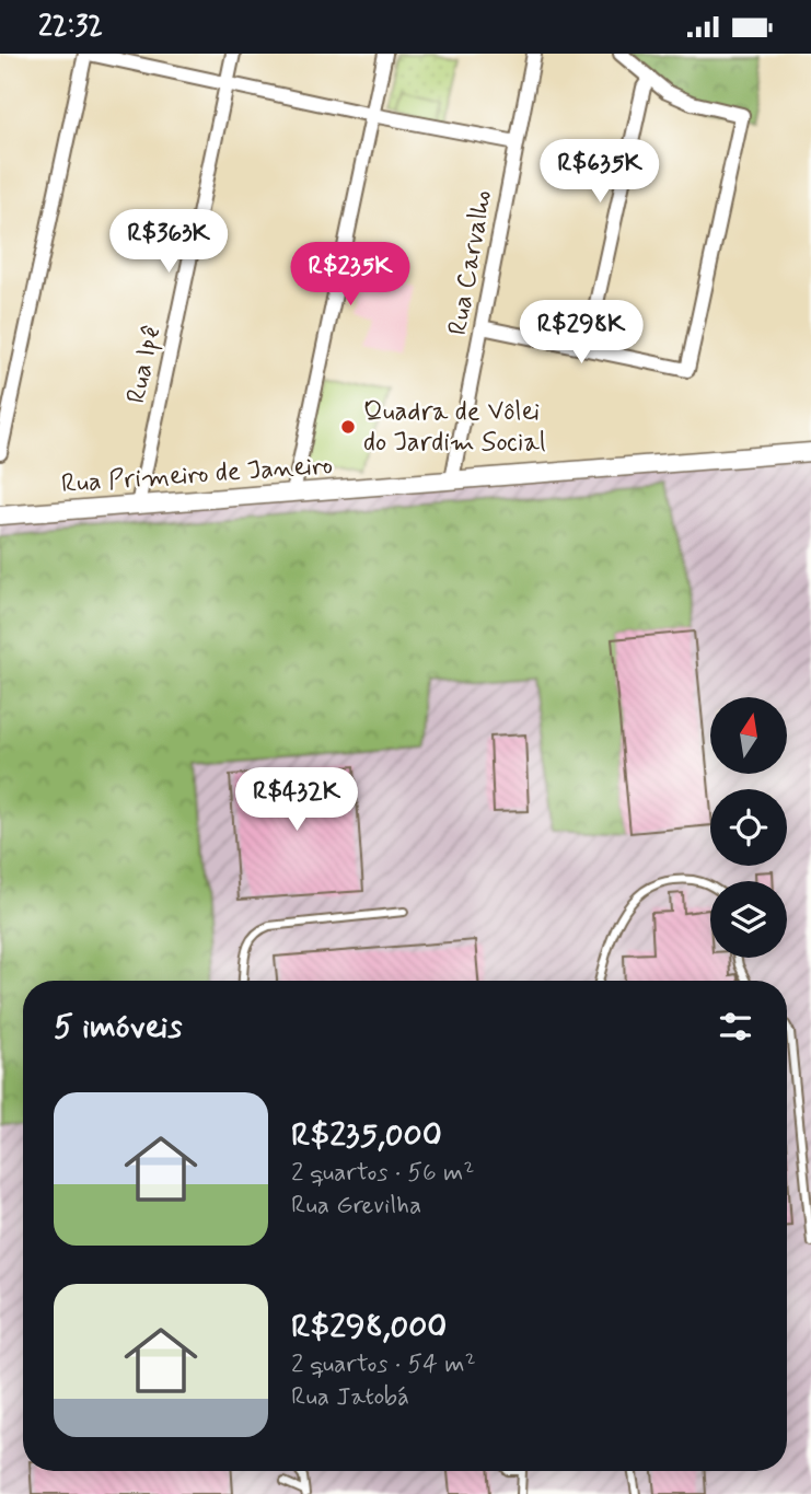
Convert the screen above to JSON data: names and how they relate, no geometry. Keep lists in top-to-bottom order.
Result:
{
  "streets": {
    "street": ["Rua Carvalho", "Rua Ipê", "Rua Primeiro de Janeiro"]
  },
  "crossings": [
    ["Rua Carvalho", "Rua Primeiro de Janeiro"],
    ["Rua Ipê", "Rua Primeiro de Janeiro"]
  ],
  "places": ["Quadra de Vôlei do Jardim Social"],
  "north": "top",
  "page": {
    "status": "22:32",
    "price": [
      "R$635K",
      "R$363K",
      "R$235K",
      "R$298K",
      "R$432K"
    ],
    "heading": "5 imóveis",
    "list": [
      {
        "name": "R$235,000",
        "note": "2 quartos · 56 m² · Rua Grevilha"
      },
      {
        "name": "R$298,000",
        "note": "2 quartos · 54 m² · Rua Jatobá"
      }
    ]
  }
}
